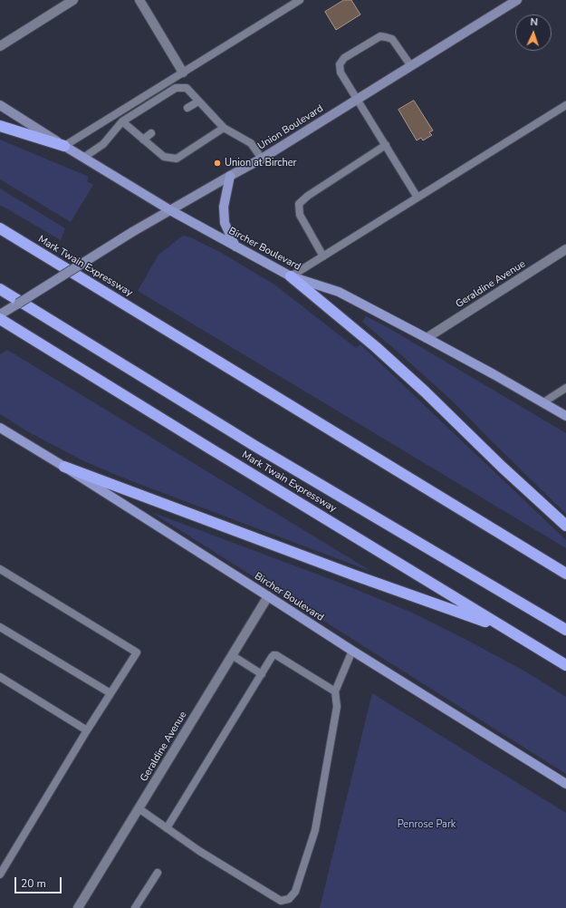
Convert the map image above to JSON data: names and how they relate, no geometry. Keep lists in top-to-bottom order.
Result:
{
  "streets": {
    "highway": ["Mark Twain Expressway"],
    "main road": ["Union Boulevard", "Bircher Boulevard"],
    "street": ["Geraldine Avenue"]
  },
  "crossings": [
    ["Union Boulevard", "Bircher Boulevard"],
    ["Bircher Boulevard", "Geraldine Avenue"]
  ],
  "parks": ["Penrose Park"],
  "places": ["Union at Bircher"],
  "scale_bar": "20 m",
  "north": "top"
}
